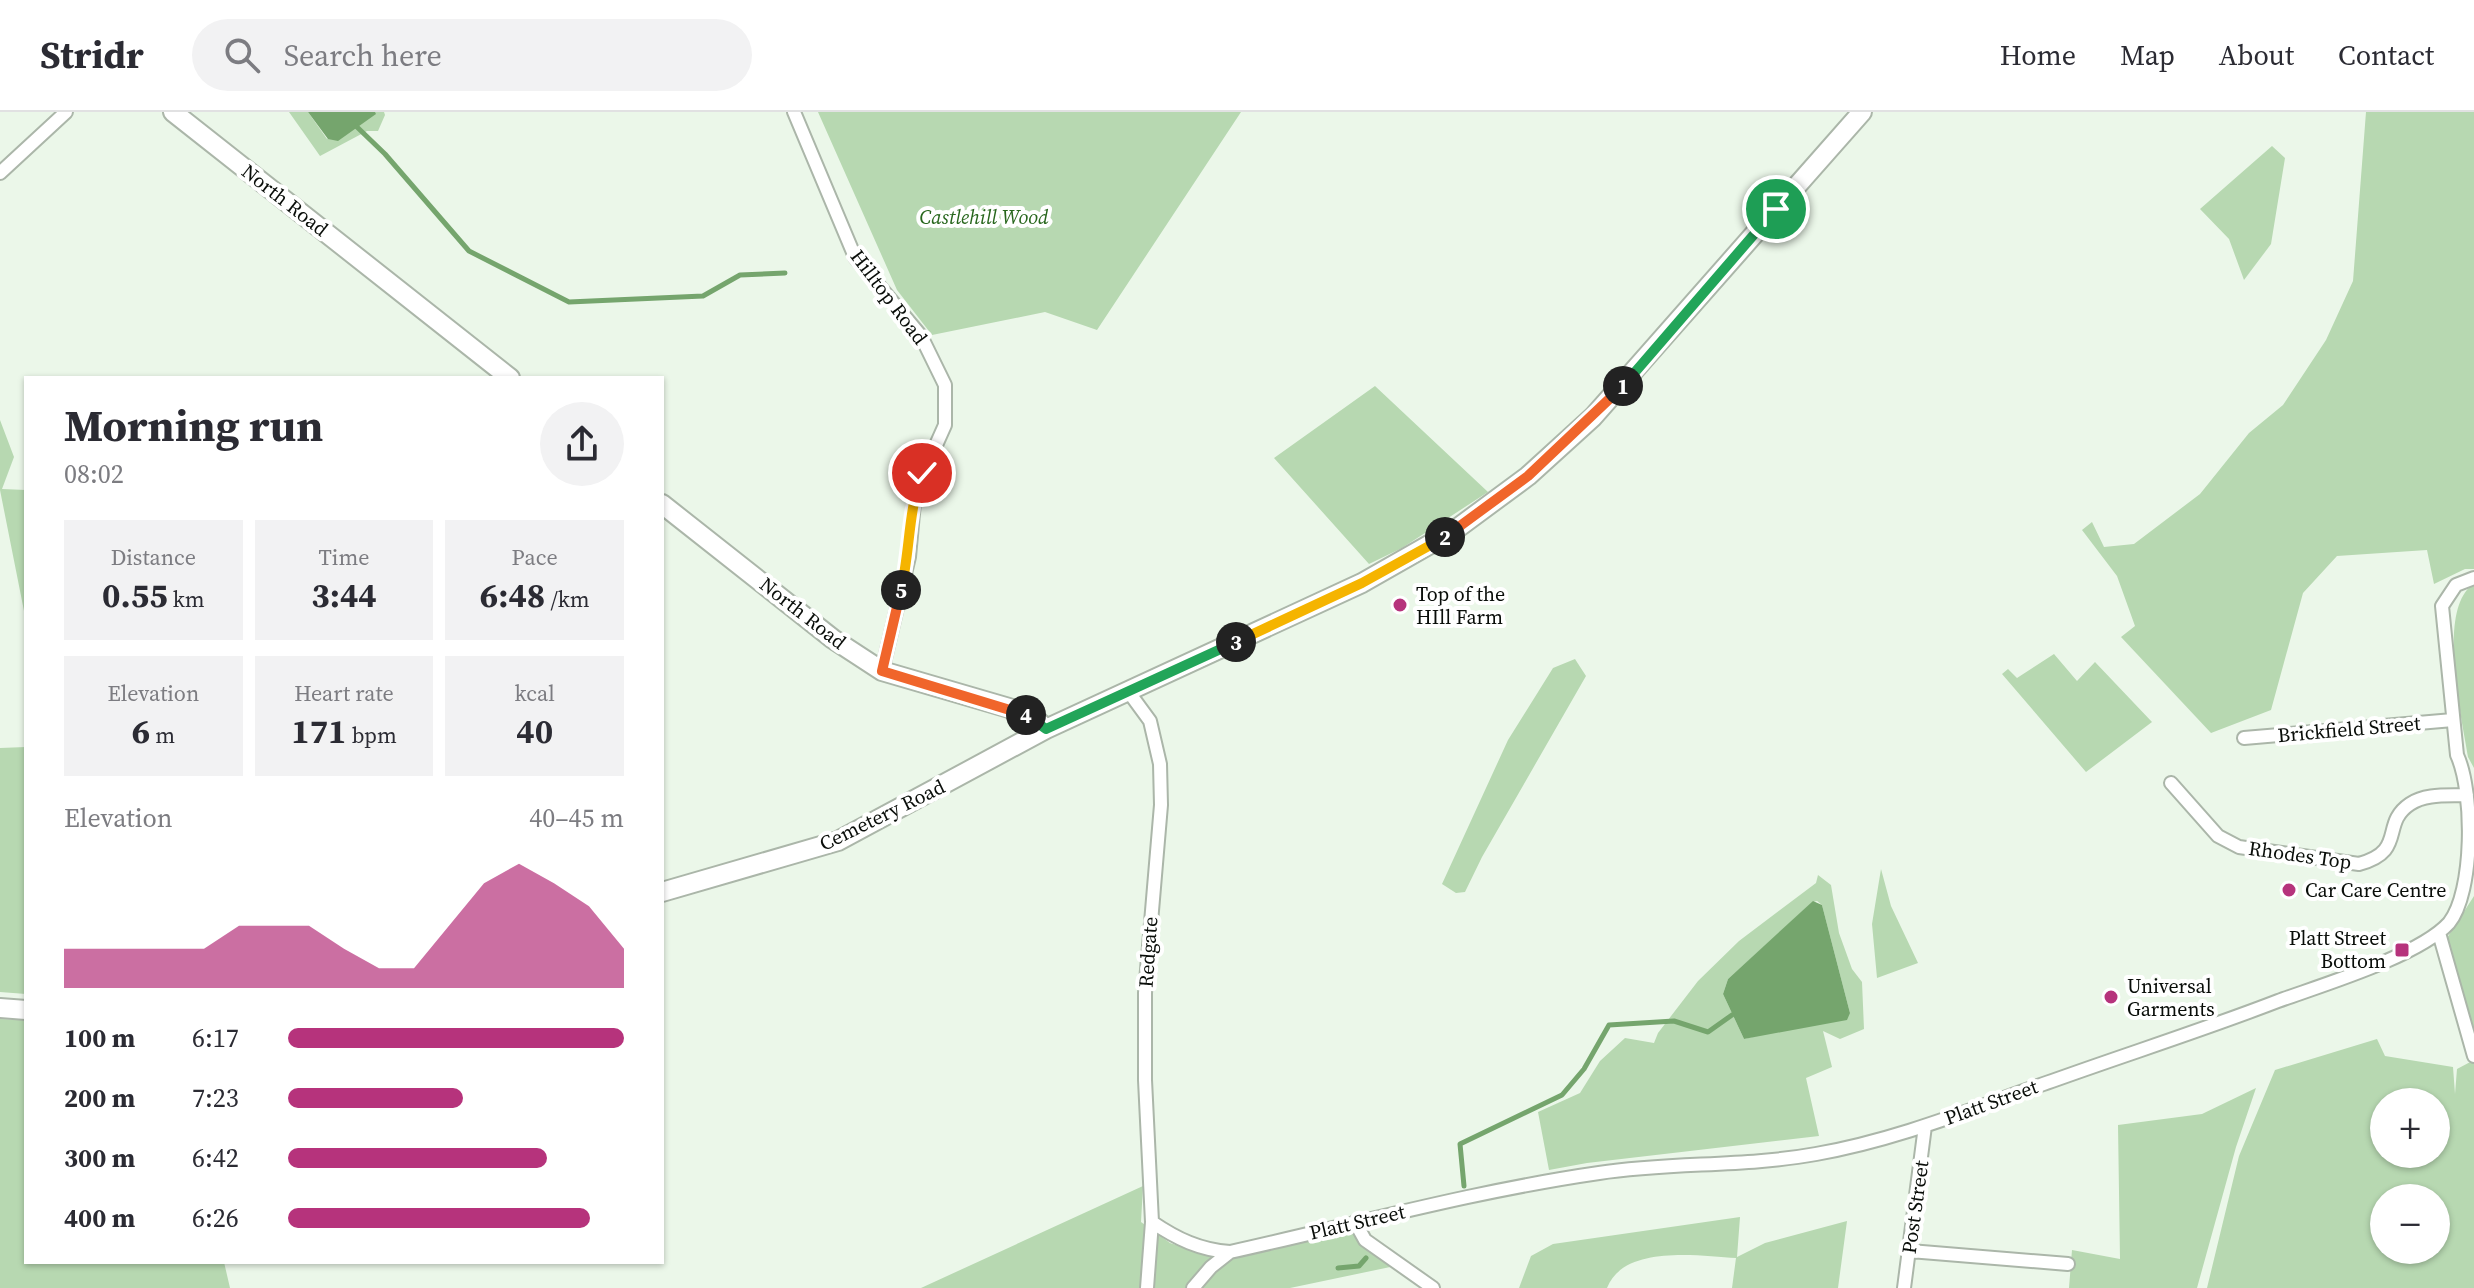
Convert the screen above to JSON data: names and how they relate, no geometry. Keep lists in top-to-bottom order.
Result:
{
  "streets": {
    "street": [
      "North Road",
      "Hilltop Road",
      "Brickfield Street",
      "Cemetery Road",
      "Rhodes Top",
      "Redgate",
      "Platt Street",
      "Post Street"
    ]
  },
  "crossings": [
    ["North Road", "Hilltop Road"],
    ["North Road", "Cemetery Road"],
    ["Brickfield Street", "Platt Street"],
    ["Cemetery Road", "Redgate"],
    ["Rhodes Top", "Platt Street"],
    ["Redgate", "Platt Street"],
    ["Platt Street", "Post Street"]
  ],
  "parks": ["Castlehill Wood"],
  "places": {
    "other": ["Top of the HIll Farm", "Car Care Centre", "Universal Garments"],
    "transit": ["Platt Street Bottom"]
  },
  "page": {
    "header": "Stridr",
    "search": "Search here",
    "nav": [
      "Home",
      "Map",
      "About",
      "Contact"
    ],
    "pins": [
      "1",
      "2",
      "5",
      "3",
      "4"
    ],
    "heading": ["Morning run", "08:02"],
    "stats": [
      ["Distance", "0.55 km"],
      ["Time", "3:44"],
      ["Pace", "6:48 /km"],
      ["Elevation", "6 m"],
      ["Heart rate", "171 bpm"],
      ["kcal", "40"]
    ],
    "chart": ["Elevation", "40–45 m"],
    "list": [
      {
        "name": "100 m",
        "note": "6:17"
      },
      {
        "name": "200 m",
        "note": "7:23"
      },
      {
        "name": "300 m",
        "note": "6:42"
      },
      {
        "name": "400 m",
        "note": "6:26"
      }
    ],
    "map_buttons": ["+", "−"]
  }
}
